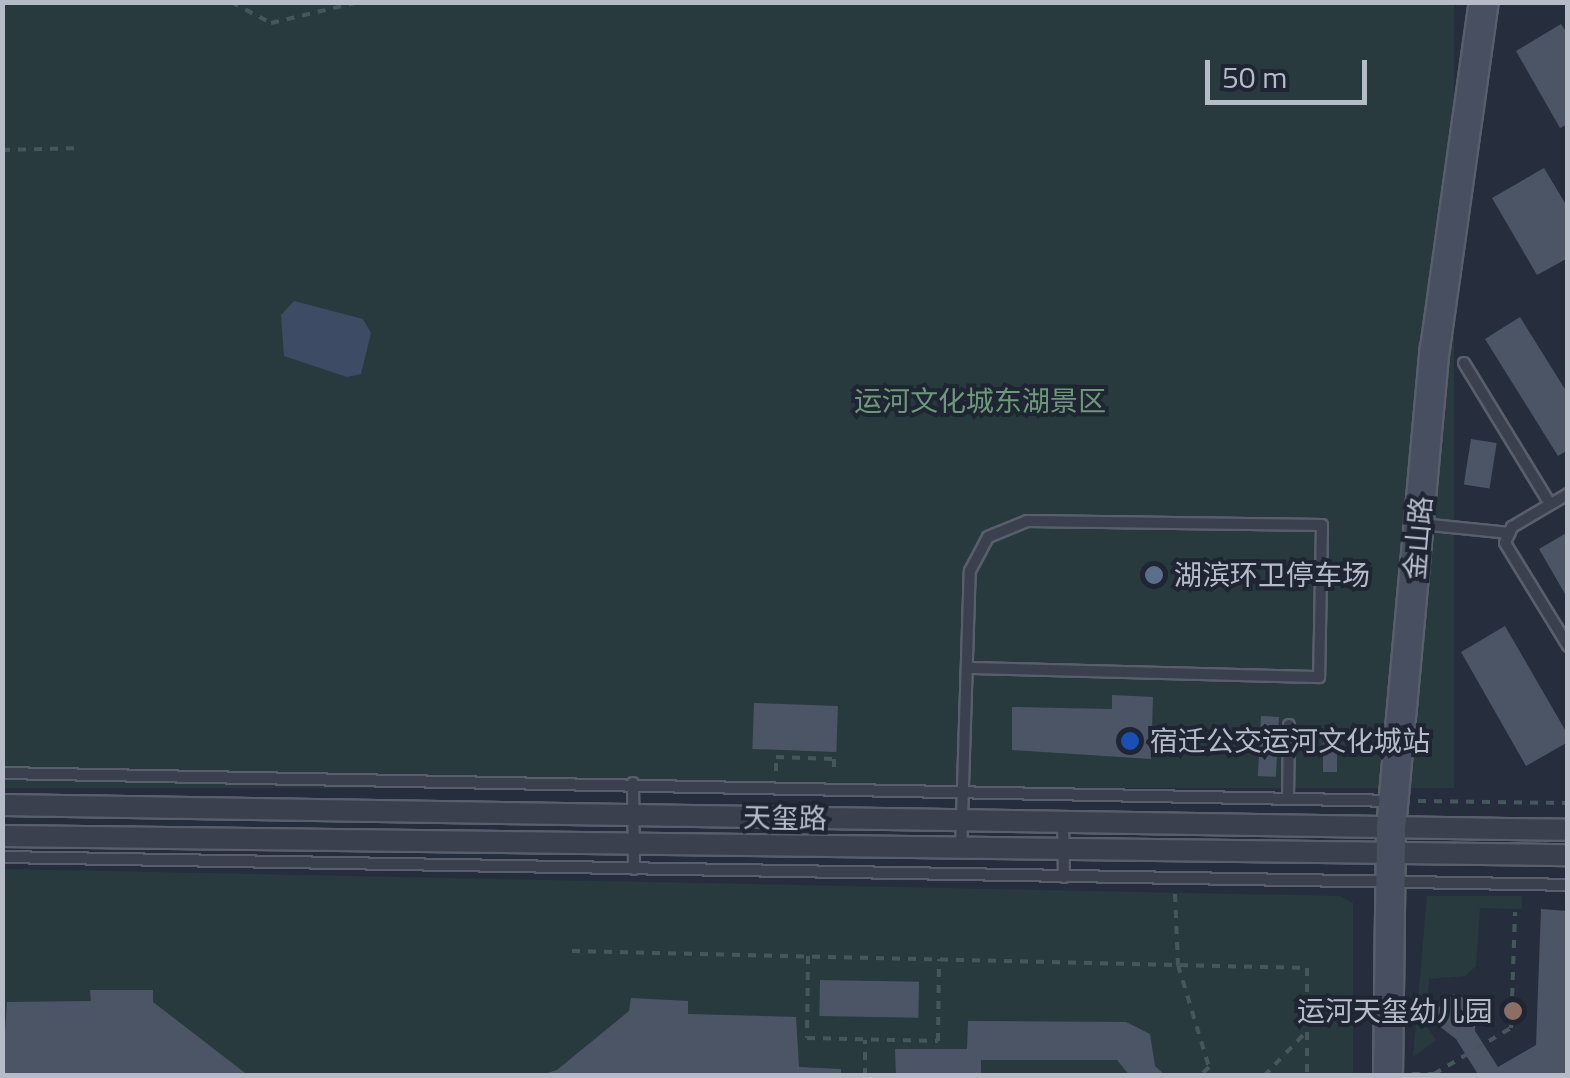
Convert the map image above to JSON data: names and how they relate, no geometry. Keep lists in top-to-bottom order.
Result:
{
  "streets": {
    "street": ["金山路", "天玺路"]
  },
  "crossings": [
    ["金山路", "天玺路"]
  ],
  "parks": ["运河文化城东湖景区"],
  "places": ["湖滨环卫停车场", "宿迁公交运河文化城站", "运河天玺幼儿园"],
  "scale_bar": "50 m"
}
